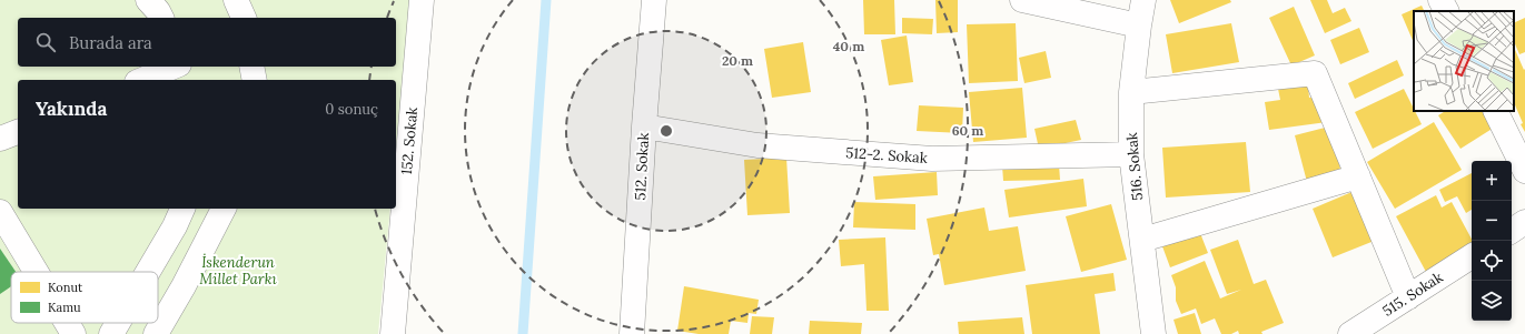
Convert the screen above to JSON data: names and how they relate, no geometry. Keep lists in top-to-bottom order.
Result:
{
  "streets": {
    "street": [
      "152. Sokak",
      "512-2. Sokak",
      "512. Sokak",
      "516. Sokak",
      "515. Sokak"
    ]
  },
  "crossings": [
    ["512-2. Sokak", "512. Sokak"],
    ["512-2. Sokak", "516. Sokak"]
  ],
  "parks": ["İskenderun Millet Parkı"],
  "legend": ["Konut", "Kamu"],
  "page": {
    "search": "Burada ara",
    "heading": ["Yakında", "0 sonuç"],
    "map_buttons": ["+", "−"]
  },
  "rings": ["40 m", "20 m", "60 m"]
}
